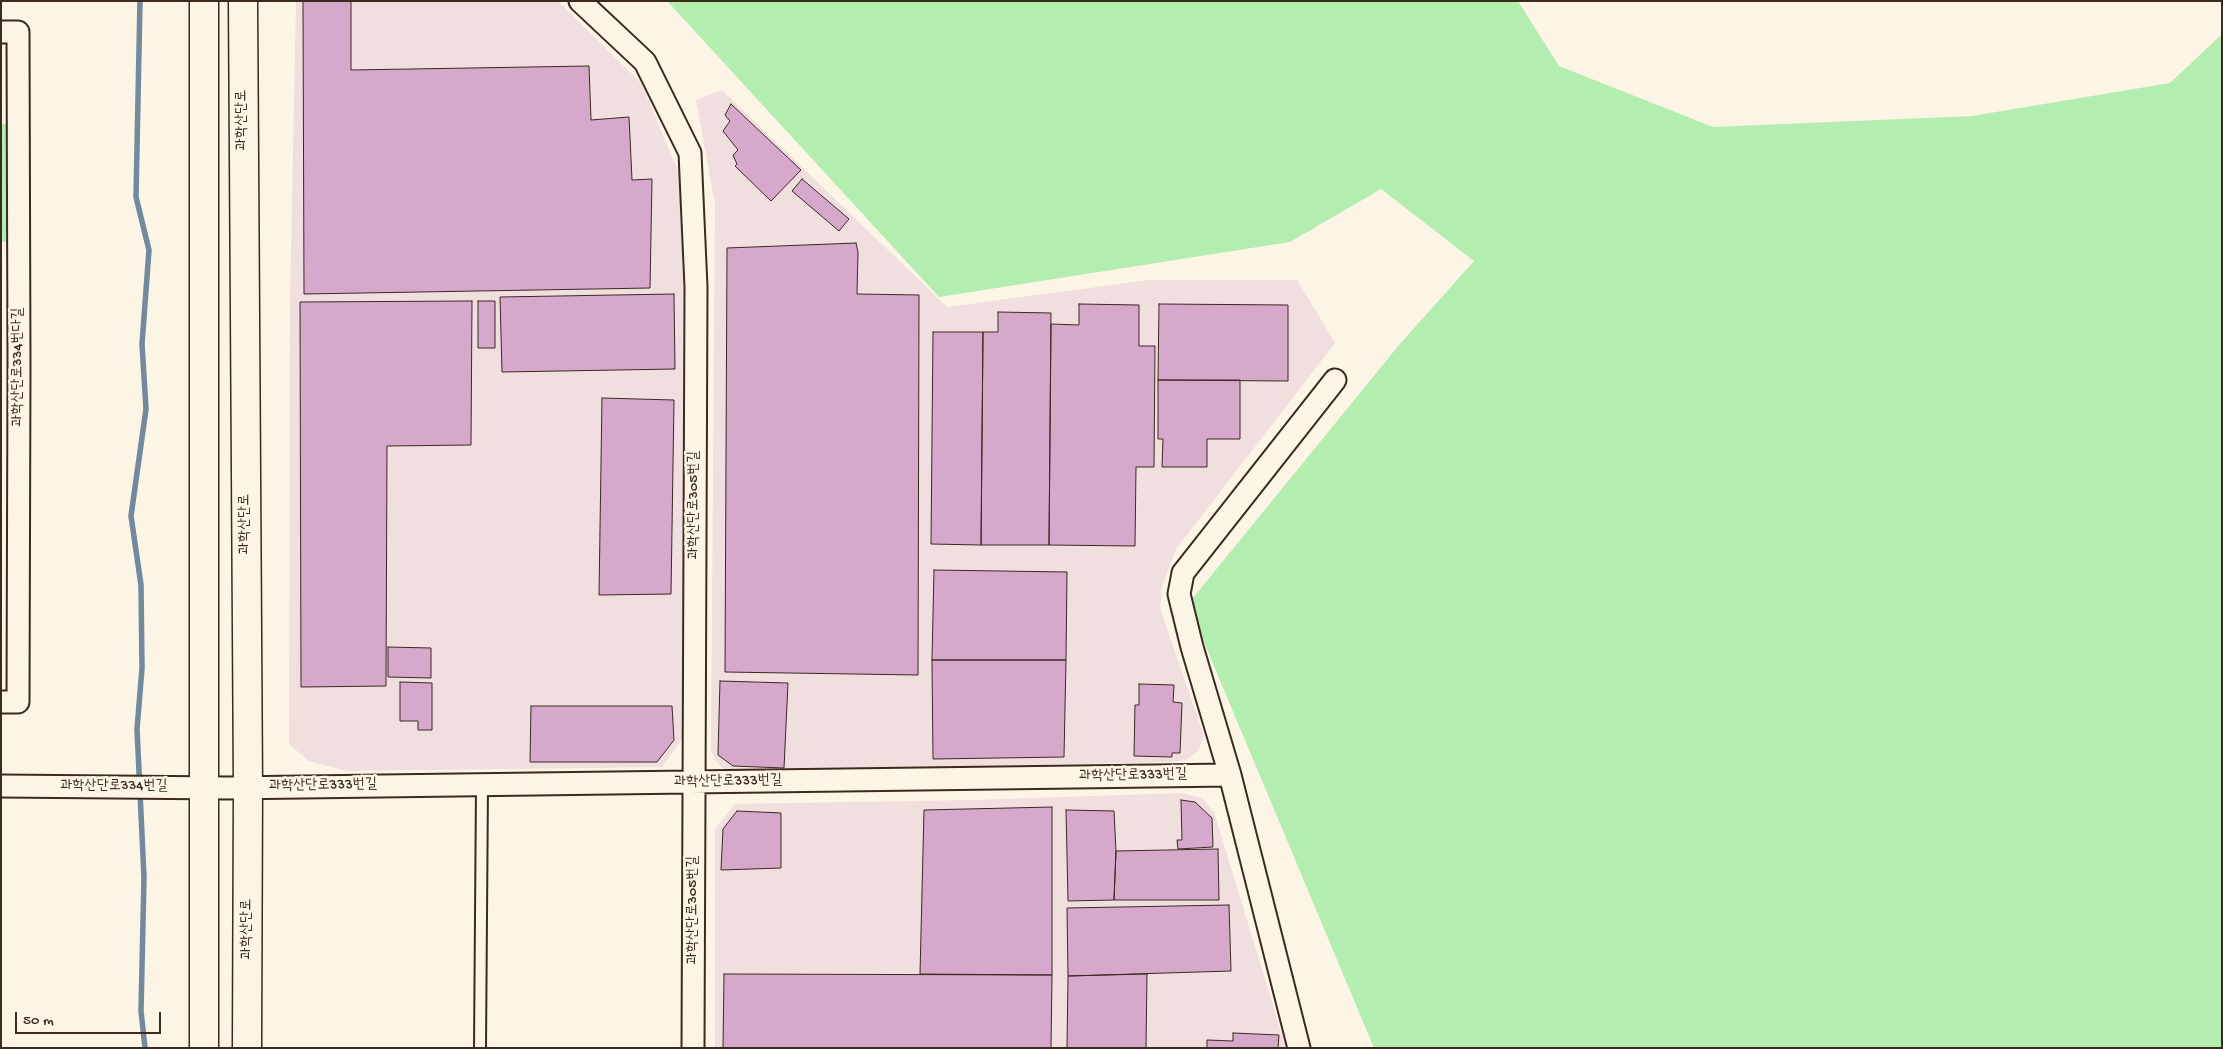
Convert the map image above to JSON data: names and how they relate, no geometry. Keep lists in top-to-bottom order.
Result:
{
  "streets": {
    "main road": ["과학산단로"],
    "street": [
      "과학산단로334번다길",
      "과학산단로305번길",
      "과학산단로333번길",
      "과학산단로334번길"
    ]
  },
  "crossings": [
    ["과학산단로", "과학산단로333번길"],
    ["과학산단로", "과학산단로334번길"],
    ["과학산단로305번길", "과학산단로333번길"],
    ["과학산단로333번길", "과학산단로334번길"]
  ],
  "scale_bar": "50 m"
}
